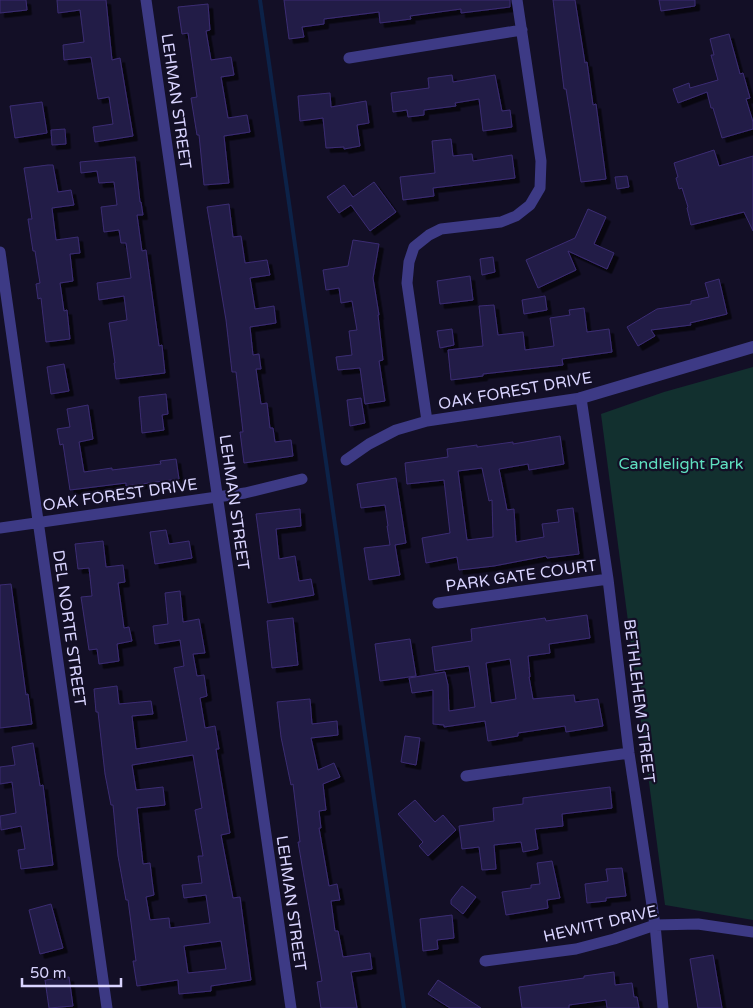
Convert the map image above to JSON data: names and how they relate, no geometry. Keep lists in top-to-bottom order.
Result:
{
  "streets": {
    "street": [
      "LEHMAN STREET",
      "OAK FOREST DRIVE",
      "PARK GATE COURT",
      "DEL NORTE STREET",
      "BETHLEHEM STREET",
      "HEWITT DRIVE"
    ]
  },
  "crossings": [
    ["LEHMAN STREET", "OAK FOREST DRIVE"],
    ["OAK FOREST DRIVE", "DEL NORTE STREET"],
    ["OAK FOREST DRIVE", "BETHLEHEM STREET"],
    ["PARK GATE COURT", "BETHLEHEM STREET"],
    ["BETHLEHEM STREET", "HEWITT DRIVE"]
  ],
  "parks": ["Candlelight Park"],
  "scale_bar": "50 m"
}
